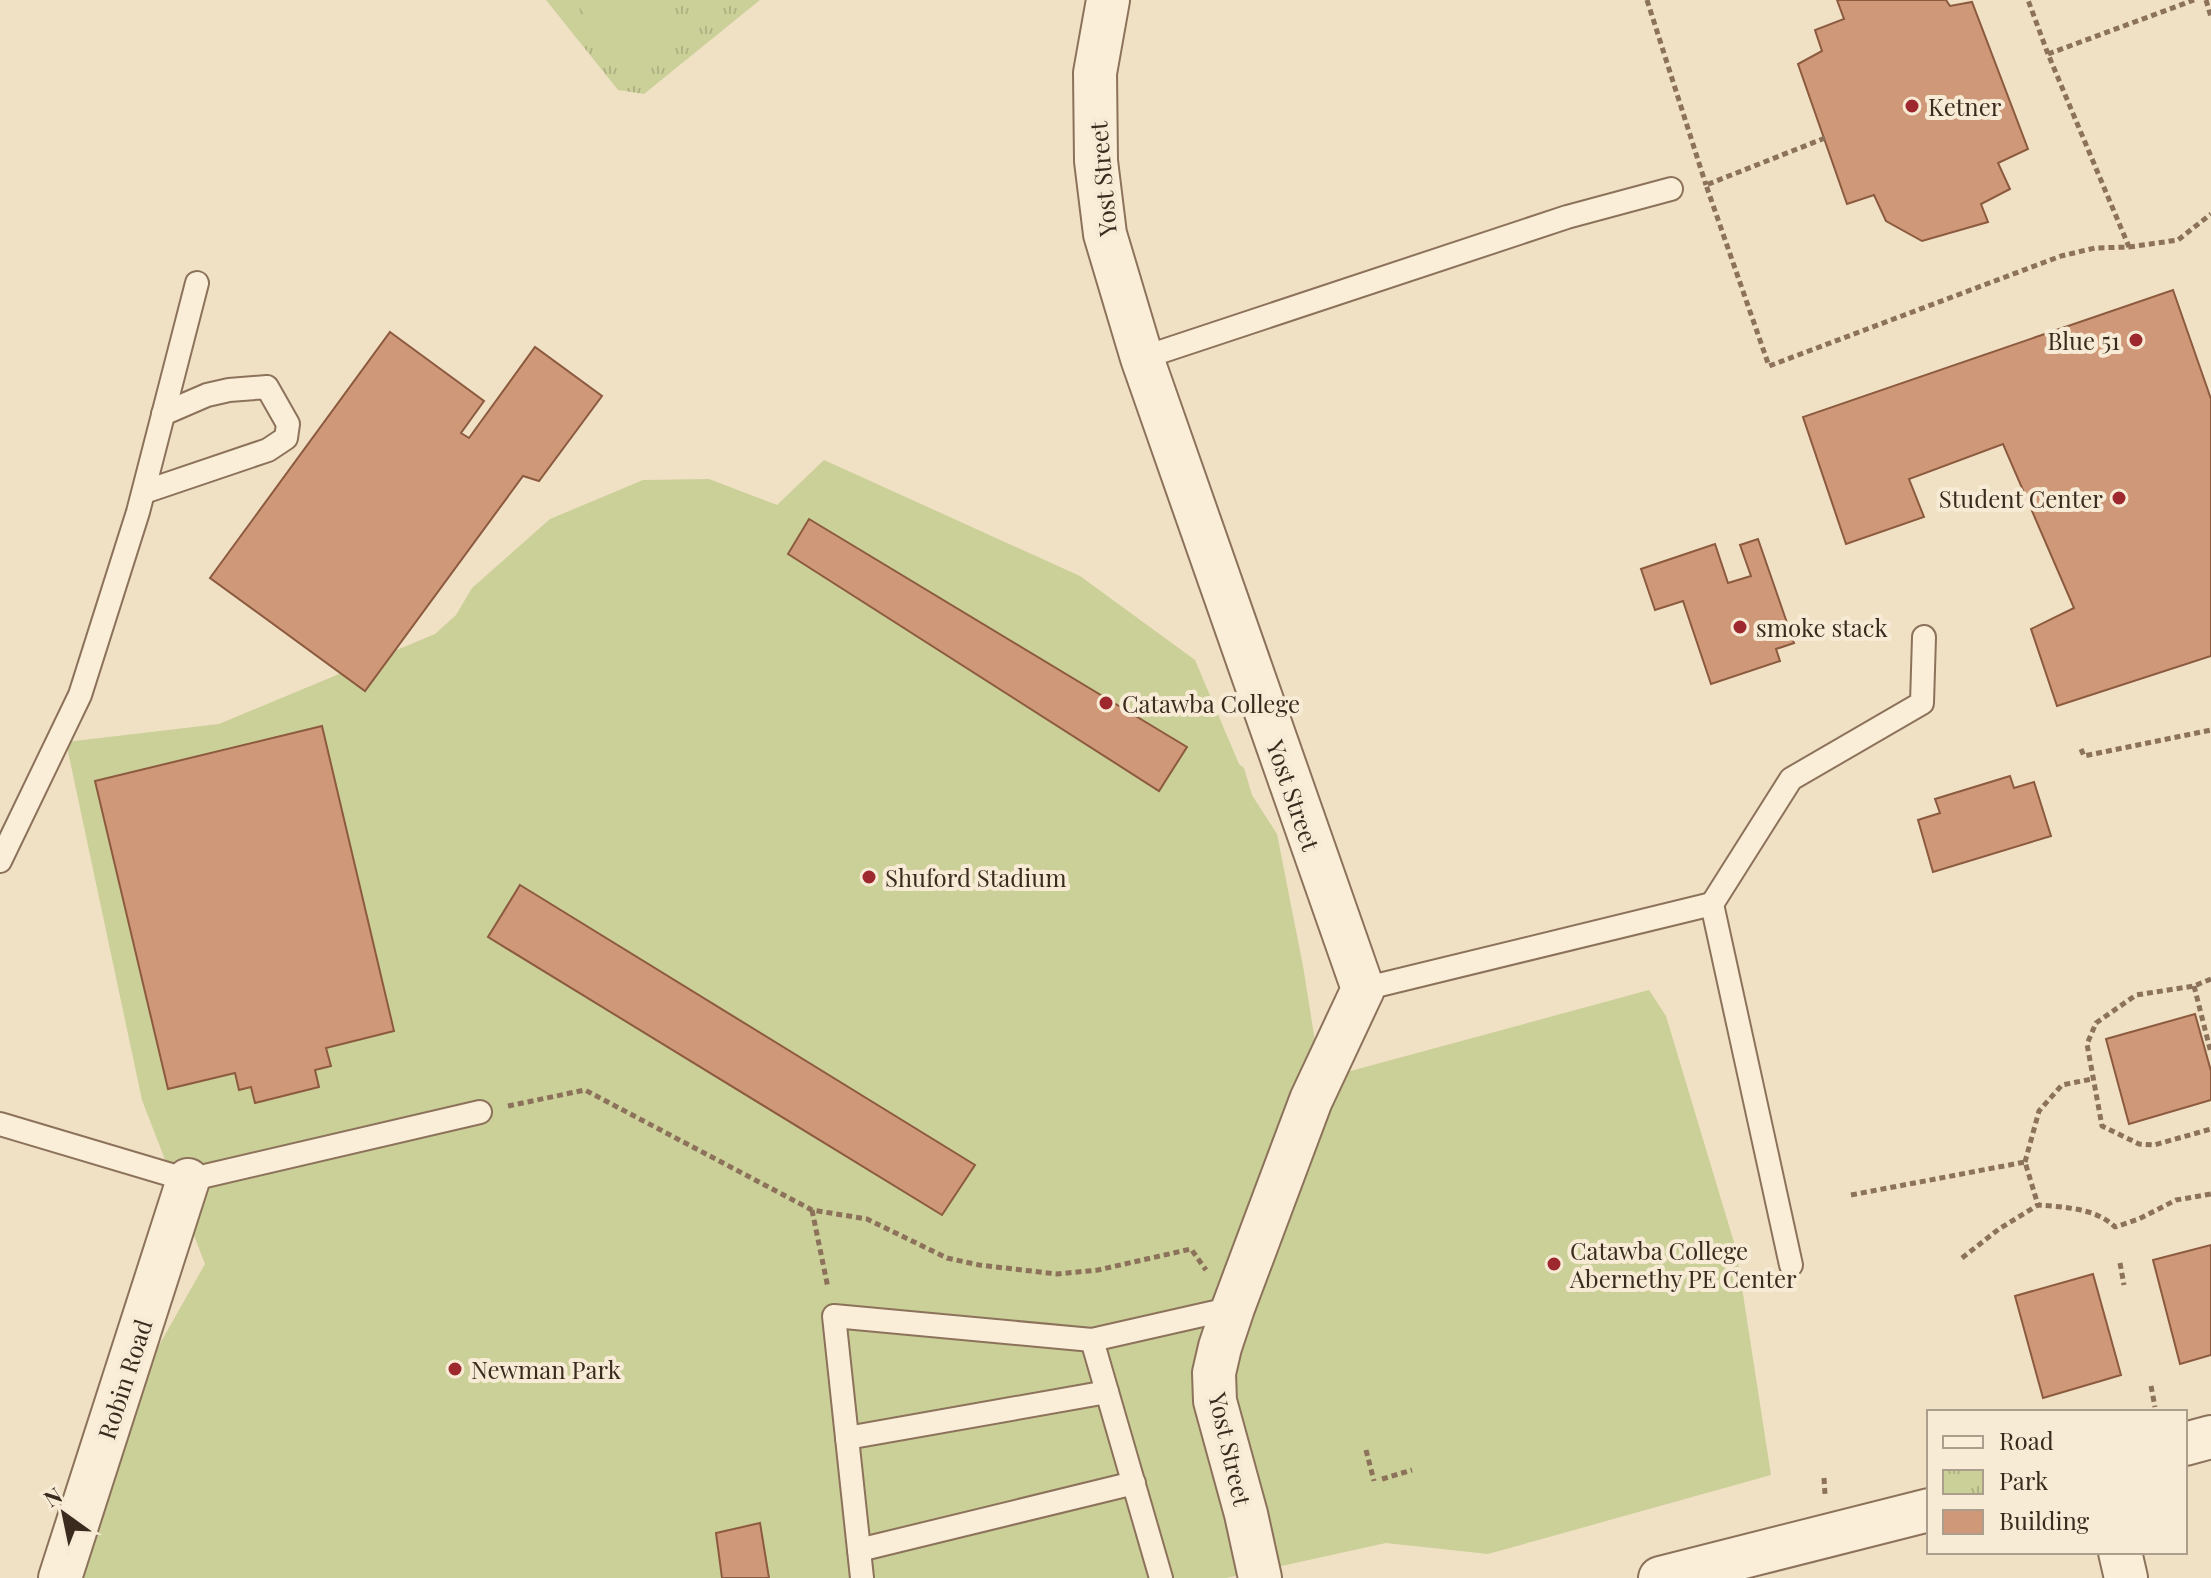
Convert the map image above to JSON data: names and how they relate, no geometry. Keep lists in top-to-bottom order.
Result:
{
  "streets": {
    "street": ["Yost Street", "Robin Road"]
  },
  "places": [
    "Ketner",
    "Blue 51",
    "Student Center",
    "smoke stack",
    "Catawba College",
    "Shuford Stadium",
    "Catawba College Abernethy PE Center",
    "Newman Park"
  ],
  "legend": ["Road", "Park", "Building"],
  "north": "top left"
}
